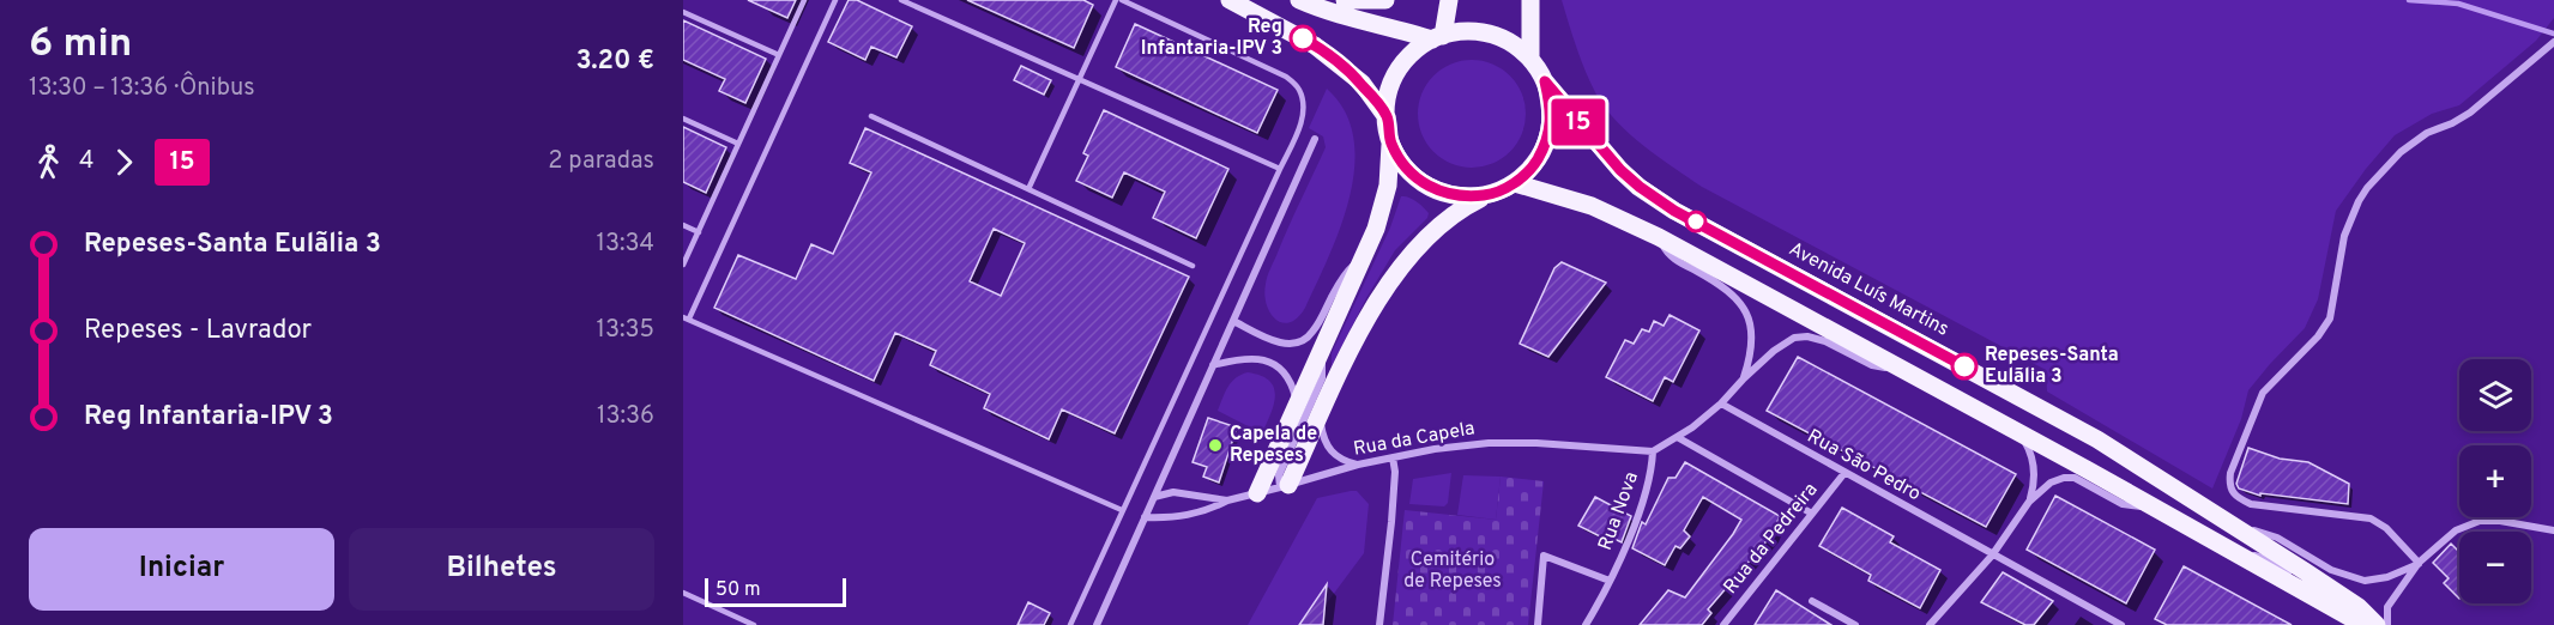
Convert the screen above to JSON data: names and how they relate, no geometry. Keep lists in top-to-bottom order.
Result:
{
  "streets": {
    "main road": ["Avenida Luís Martins"],
    "street": [
      "Rua da Capela",
      "Rua São Pedro",
      "Rua Nova",
      "Rua da Pedreira"
    ]
  },
  "crossings": [
    ["Rua da Capela", "Rua Nova"],
    ["Rua São Pedro", "Rua da Pedreira"]
  ],
  "parks": ["Cemitério de Repeses"],
  "places": ["Reg Infantaria-IPV 3", "Repeses-Santa Eulãlia 3", "Capela de Repeses"],
  "lines": ["bus line 15"],
  "scale_bar": "50 m",
  "page": {
    "heading": ["6 min", "13:30 – 13:36 · Ônibus", "3.20 €"],
    "on_map": "15",
    "legs": ["4", "15", "2 paradas"],
    "list": [
      {
        "name": "Repeses-Santa Eulãlia 3",
        "value": "13:34"
      },
      {
        "name": "Repeses - Lavrador",
        "value": "13:35"
      },
      {
        "name": "Reg Infantaria-IPV 3",
        "value": "13:36"
      }
    ],
    "map_buttons": ["+", "−"],
    "buttons": ["Iniciar", "Bilhetes"],
    "scale": "50 m"
  }
}
